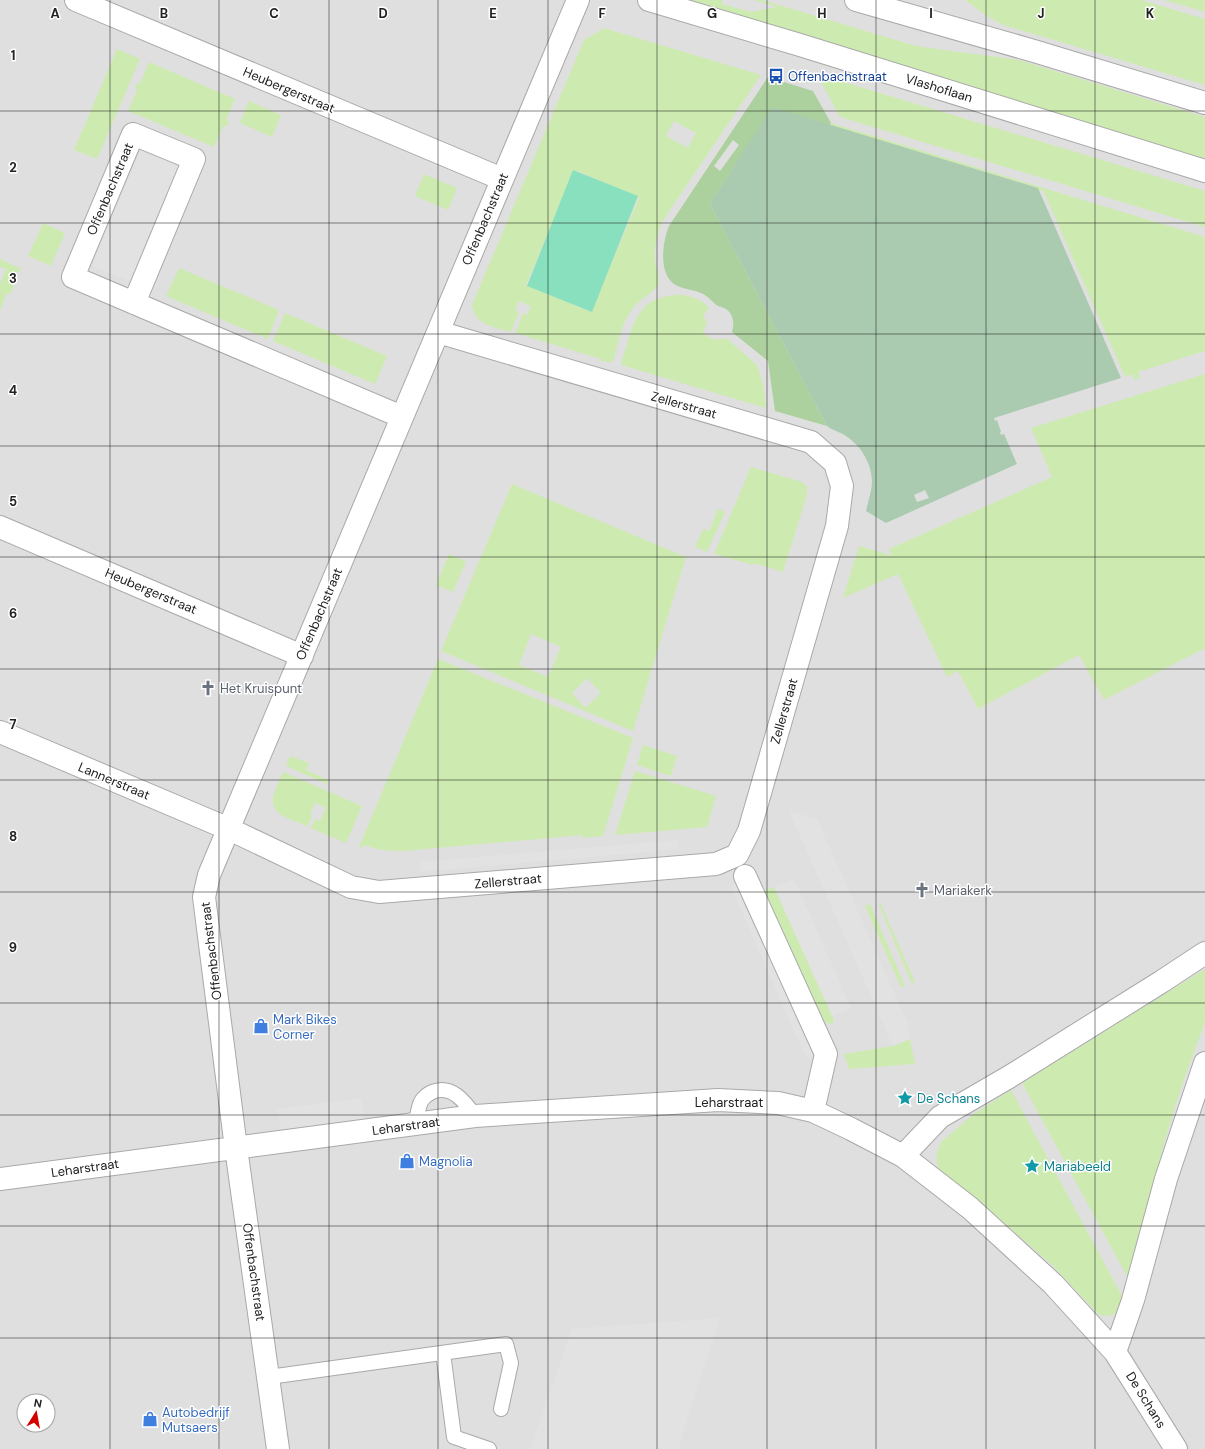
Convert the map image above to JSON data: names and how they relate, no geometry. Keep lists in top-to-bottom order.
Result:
{
  "streets": {
    "street": [
      "Vlashoflaan",
      "Heubergerstraat",
      "Offenbachstraat",
      "Zellerstraat",
      "Lannerstraat",
      "Leharstraat",
      "De Schans"
    ]
  },
  "crossings": [
    ["Heubergerstraat", "Offenbachstraat"],
    ["Offenbachstraat", "Zellerstraat"],
    ["Offenbachstraat", "Lannerstraat"],
    ["Offenbachstraat", "Leharstraat"],
    ["Zellerstraat", "Lannerstraat"],
    ["Leharstraat", "De Schans"]
  ],
  "places": {
    "bus stop": ["Offenbachstraat"],
    "church": ["Het Kruispunt", "Mariakerk"],
    "shop": ["Mark Bikes Corner", "Magnolia", "Autobedrijf Mutsaers"],
    "place": ["De Schans", "Mariabeeld"]
  },
  "north": "top",
  "grid": {
    "columns": [
      "A",
      "B",
      "C",
      "D",
      "E",
      "F",
      "G",
      "H",
      "I",
      "J",
      "K"
    ],
    "rows": [
      "1",
      "2",
      "3",
      "4",
      "5",
      "6",
      "7",
      "8",
      "9"
    ]
  }
}
